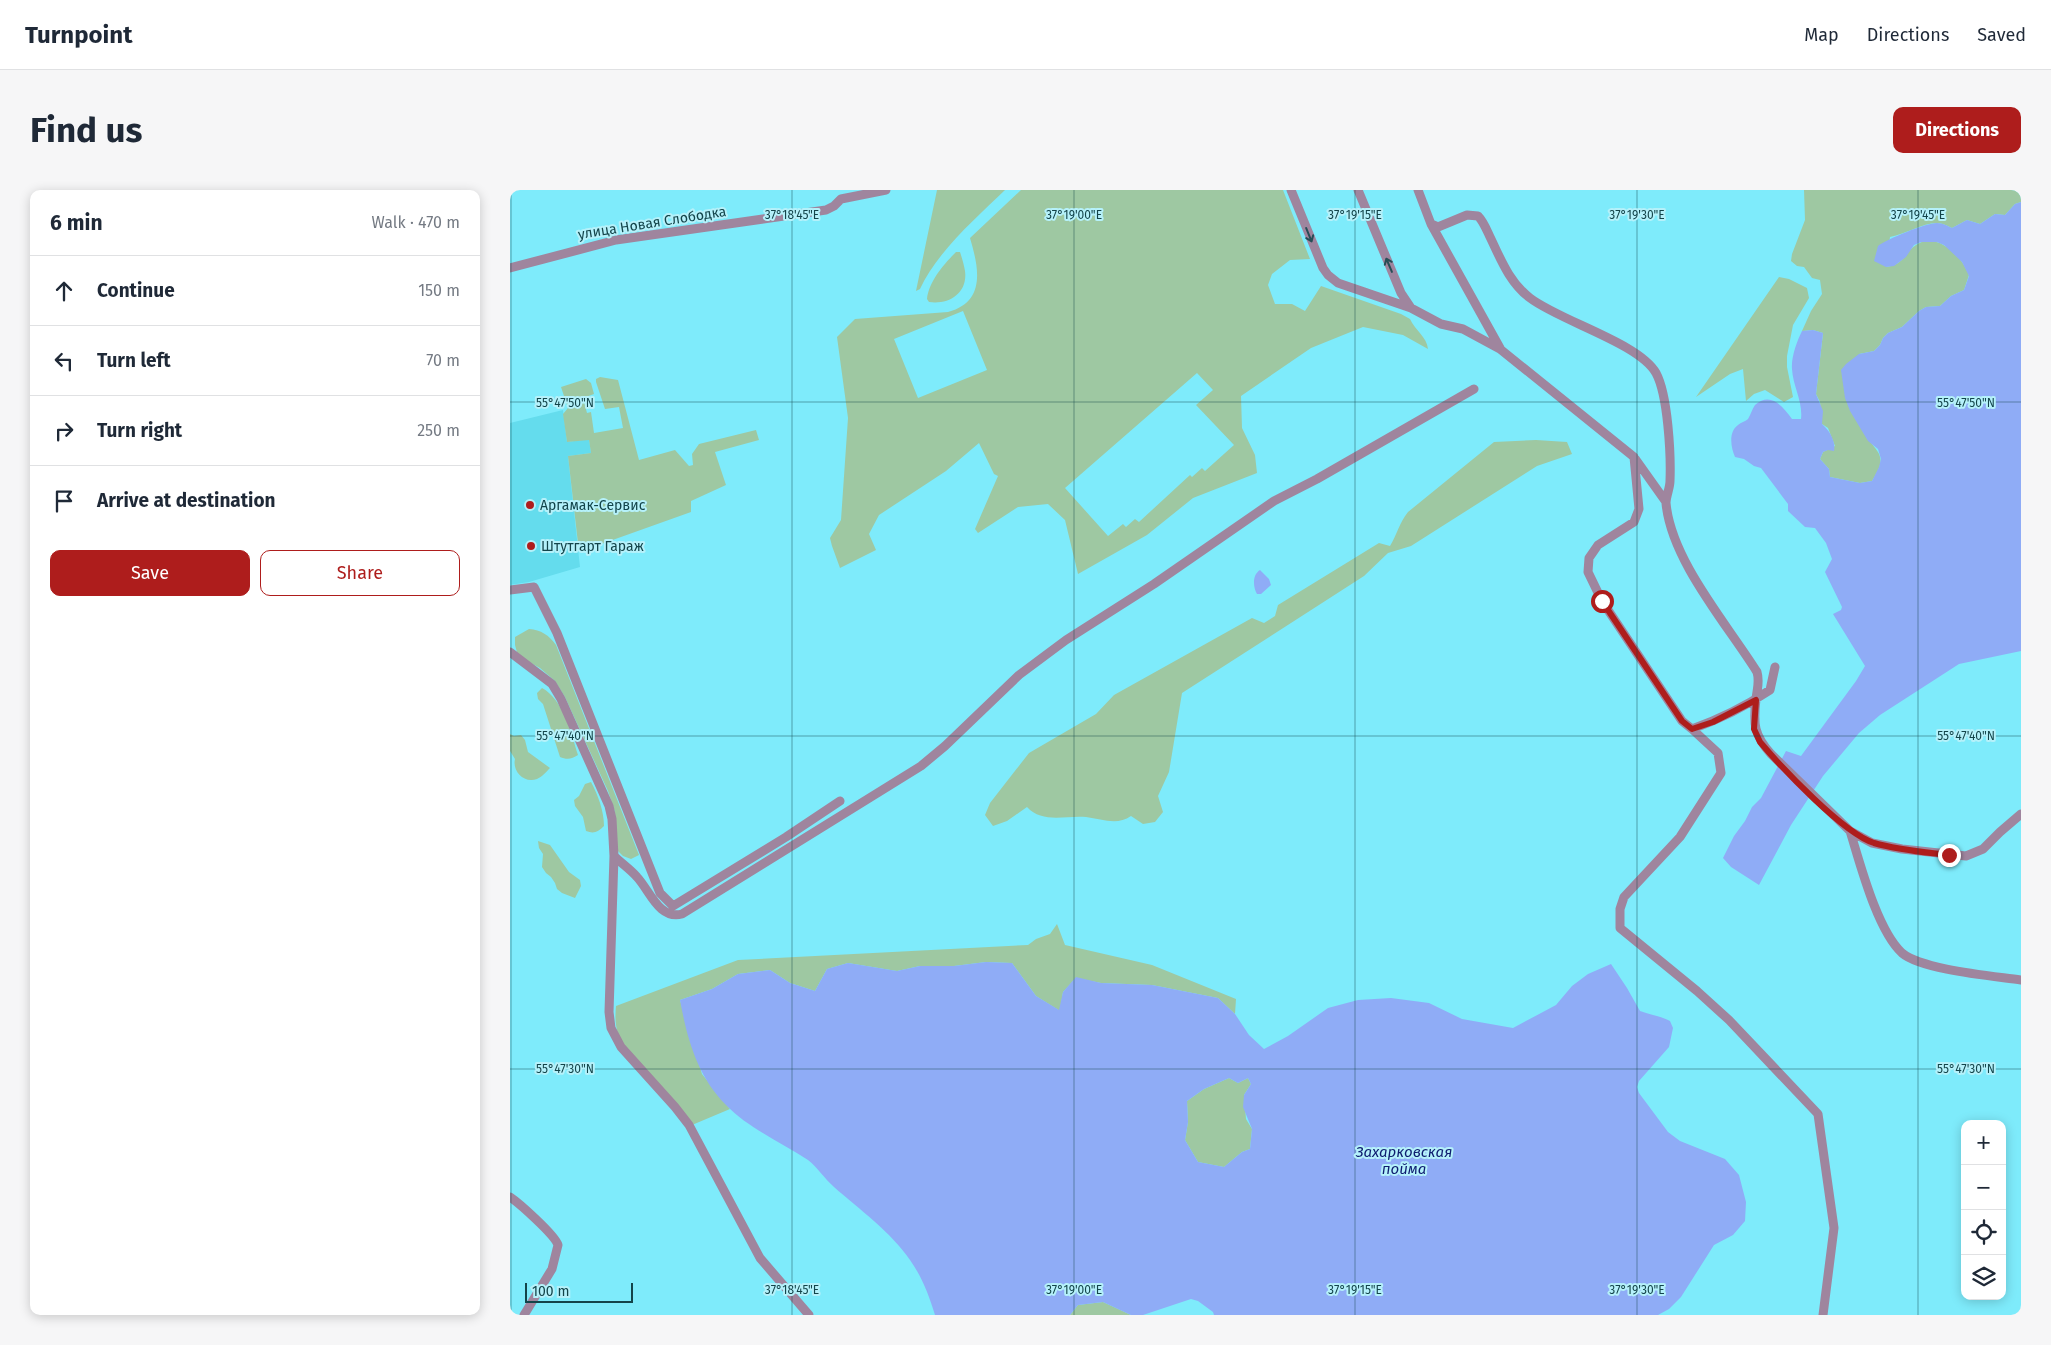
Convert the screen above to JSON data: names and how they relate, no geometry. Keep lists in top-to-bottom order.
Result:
{
  "streets": {
    "street": ["улица Новая Слободка"]
  },
  "water": ["Захарковская пойма"],
  "places": ["Аргамак-Сервис", "Штутгарт Гараж"],
  "scale_bar": "100 m",
  "page": {
    "header": "Turnpoint",
    "nav": ["Map", "Directions", "Saved"],
    "buttons": [
      "Directions",
      ["Save", "Share"]
    ],
    "title": "Find us",
    "heading": ["6 min", "Walk · 470 m"],
    "list": [
      ["Continue", "150 m"],
      ["Turn left", "70 m"],
      ["Turn right", "250 m"],
      "Arrive at destination"
    ],
    "map_buttons": ["+", "−"],
    "scale": "100 m"
  },
  "coordinates": [
    "37°18'45\"E",
    "37°19'00\"E",
    "37°19'15\"E",
    "37°19'30\"E",
    "37°19'45\"E",
    "55°47'50\"N",
    "55°47'40\"N",
    "55°47'30\"N"
  ]
}
